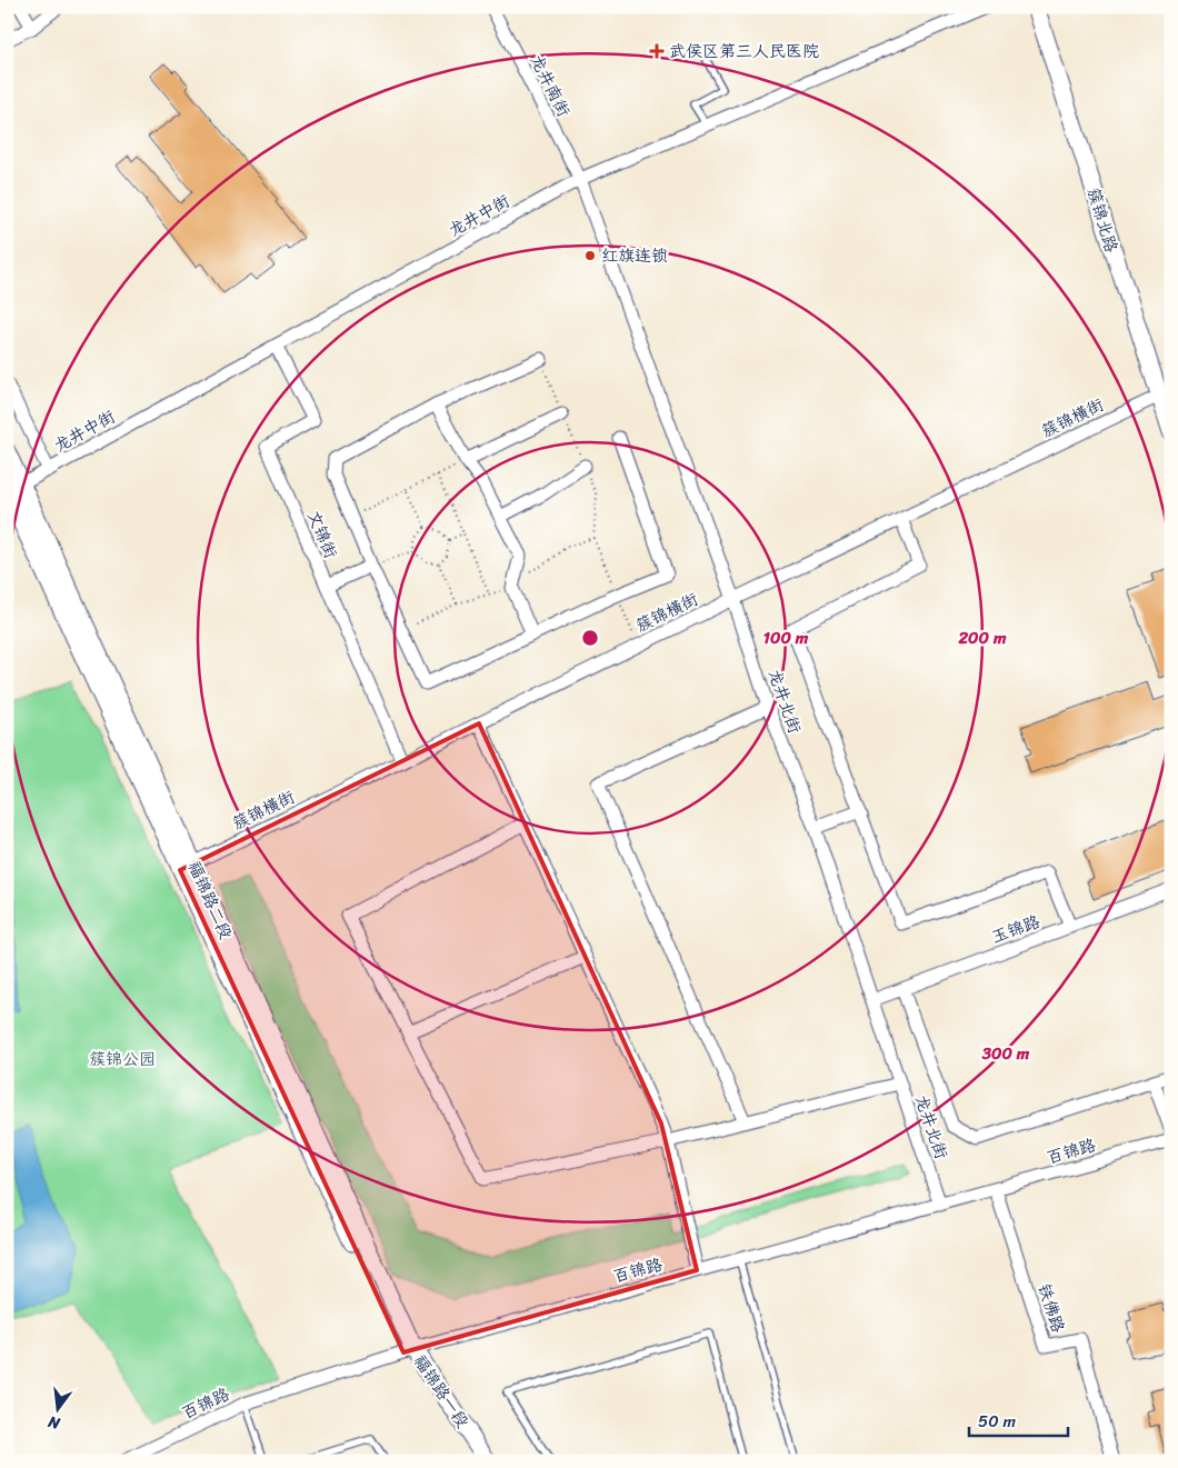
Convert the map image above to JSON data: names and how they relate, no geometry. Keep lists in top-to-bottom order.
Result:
{
  "streets": {
    "street": [
      "龙井南街",
      "龙井中街",
      "簇锦北路",
      "簇锦横街",
      "文锦街",
      "龙井北街",
      "福锦路二段",
      "玉锦路",
      "百锦路",
      "铁佛路",
      "福锦路一段"
    ]
  },
  "crossings": [
    ["龙井南街", "龙井中街"],
    ["龙井南街", "龙井北街"],
    ["龙井中街", "文锦街"],
    ["龙井中街", "龙井北街"],
    ["龙井中街", "福锦路二段"],
    ["簇锦北路", "簇锦横街"],
    ["簇锦横街", "文锦街"],
    ["簇锦横街", "龙井北街"],
    ["簇锦横街", "福锦路二段"],
    ["龙井北街", "玉锦路"],
    ["龙井北街", "百锦路"],
    ["福锦路二段", "百锦路"],
    ["福锦路二段", "福锦路一段"],
    ["百锦路", "铁佛路"],
    ["百锦路", "福锦路一段"]
  ],
  "parks": ["簇锦公园"],
  "places": {
    "health": ["武侯区第三人民医院"],
    "other": ["红旗连锁"]
  },
  "scale_bar": "50 m",
  "north": "bottom",
  "rings": ["100 m", "200 m", "300 m"]
}
